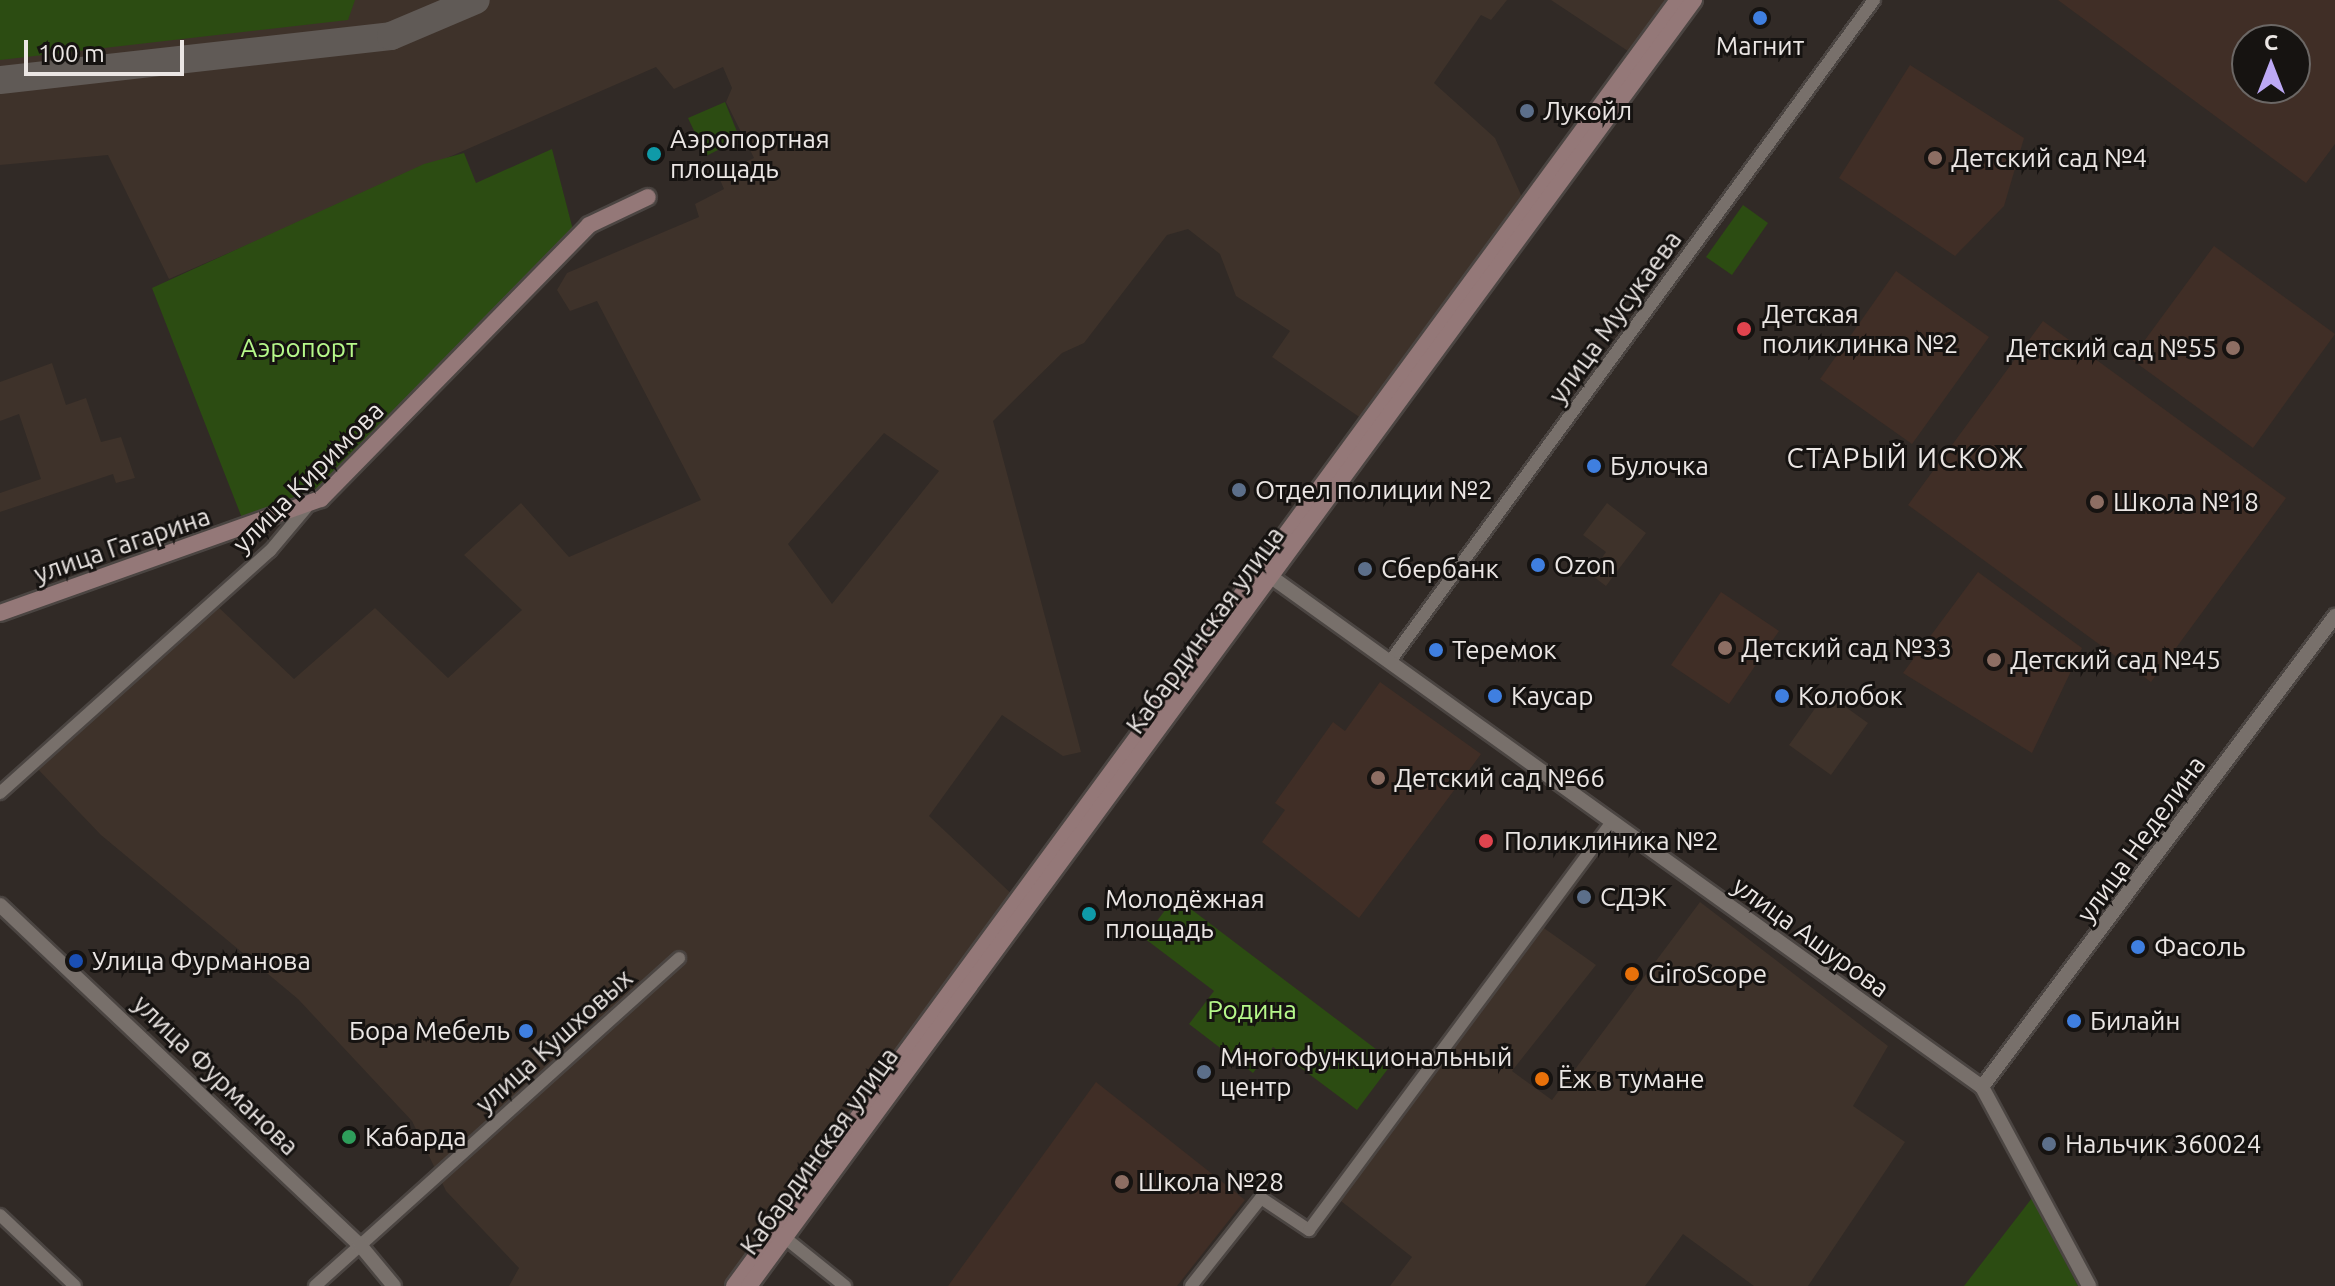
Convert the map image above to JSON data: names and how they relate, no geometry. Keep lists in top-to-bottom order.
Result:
{
  "streets": {
    "main road": ["улица Киримова", "улица Гагарина", "Кабардинская улица"],
    "street": [
      "улица Мусукаева",
      "улица Неделина",
      "улица Ашурова",
      "улица Кушховых",
      "улица Фурманова"
    ]
  },
  "crossings": [
    ["улица Мусукаева", "улица Ашурова"],
    ["улица Киримова", "улица Гагарина"],
    ["Кабардинская улица", "улица Ашурова"],
    ["улица Неделина", "улица Ашурова"],
    ["улица Кушховых", "улица Фурманова"]
  ],
  "districts": ["СТАРЫЙ ИСКОЖ"],
  "parks": ["Аэропорт", "Родина"],
  "places": [
    "Магнит",
    "Лукойл",
    "Аэропортная площадь",
    "Детский сад №4",
    "Детская поликлинка №2",
    "Детский сад №55",
    "Булочка",
    "Отдел полиции №2",
    "Школа №18",
    "Ozon",
    "Сбербанк",
    "Детский сад №33",
    "Теремок",
    "Детский сад №45",
    "Каусар",
    "Колобок",
    "Детский сад №66",
    "Поликлиника №2",
    "СДЭК",
    "Молодёжная площадь",
    "Фасоль",
    "Улица Фурманова",
    "GiroScope",
    "Билайн",
    "Бора Мебель",
    "Многофункциональный центр",
    "Ёж в тумане",
    "Кабарда",
    "Нальчик 360024",
    "Школа №28"
  ],
  "scale_bar": "100 m",
  "north": "top"
}
